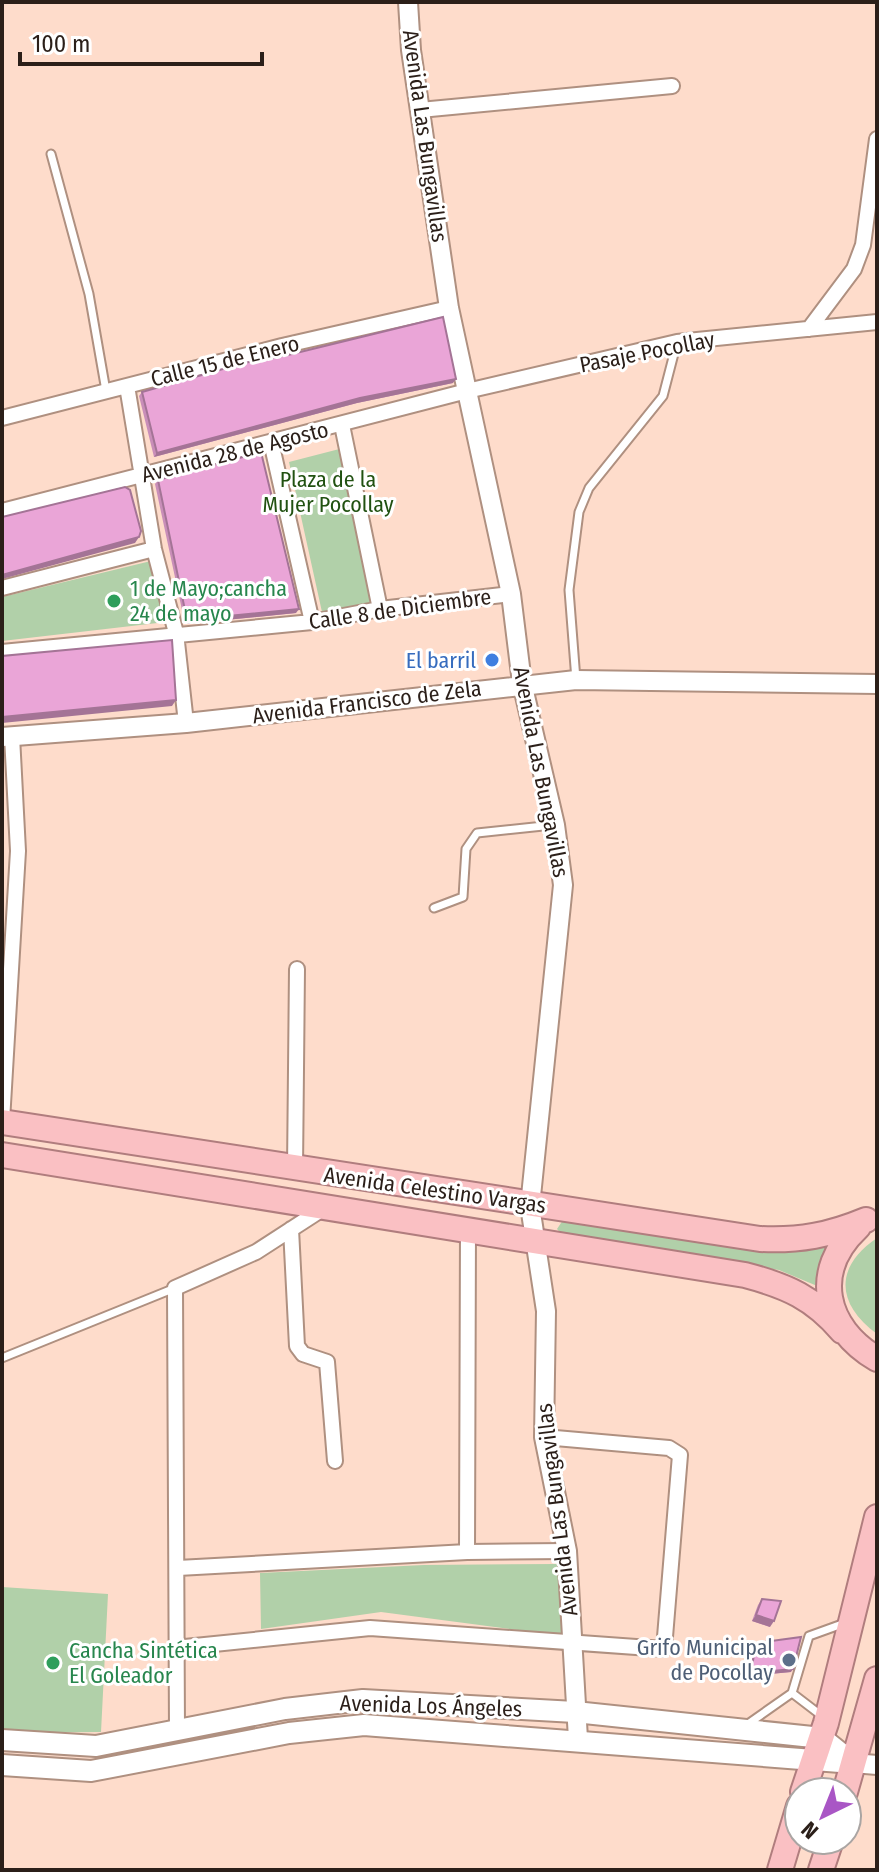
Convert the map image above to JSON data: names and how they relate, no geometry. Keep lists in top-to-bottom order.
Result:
{
  "streets": {
    "highway": ["Avenida Celestino Vargas"],
    "main road": ["Avenida Los Ángeles"],
    "street": [
      "Avenida Las Bungavillas",
      "Pasaje Pocollay",
      "Calle 15 de Enero",
      "Avenida 28 de Agosto",
      "Calle 8 de Diciembre",
      "Avenida Francisco de Zela"
    ]
  },
  "crossings": [
    ["Avenida Las Bungavillas", "Pasaje Pocollay"],
    ["Avenida Las Bungavillas", "Calle 15 de Enero"],
    ["Avenida Las Bungavillas", "Avenida 28 de Agosto"],
    ["Avenida Las Bungavillas", "Calle 8 de Diciembre"],
    ["Avenida Las Bungavillas", "Avenida Francisco de Zela"],
    ["Avenida Las Bungavillas", "Avenida Celestino Vargas"],
    ["Avenida Las Bungavillas", "Avenida Los Ángeles"],
    ["Pasaje Pocollay", "Avenida 28 de Agosto"]
  ],
  "parks": ["Plaza de la Mujer Pocollay"],
  "places": [
    "1 de Mayo;cancha 24 de mayo",
    "El barril",
    "Grifo Municipal de Pocollay",
    "Cancha Sintética El Goleador"
  ],
  "scale_bar": "100 m",
  "north": "bottom left"
}
